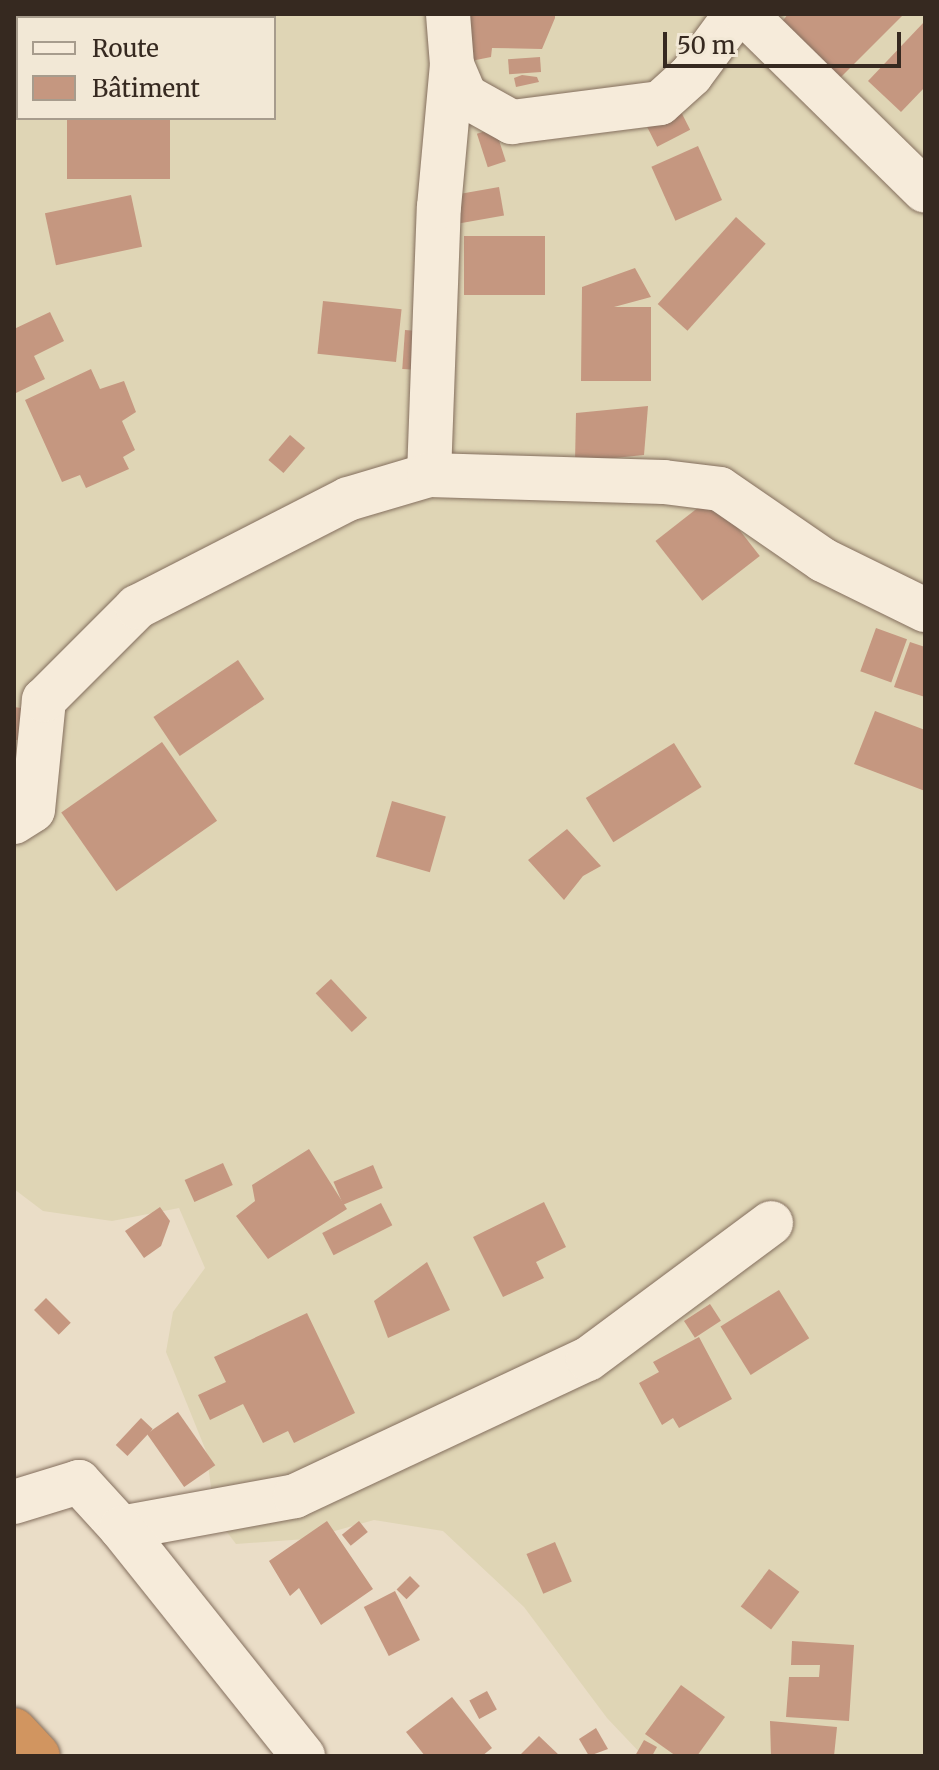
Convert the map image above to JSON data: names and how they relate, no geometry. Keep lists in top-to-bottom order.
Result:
{
  "legend": ["Route", "Bâtiment"],
  "scale_bar": "50 m"
}
